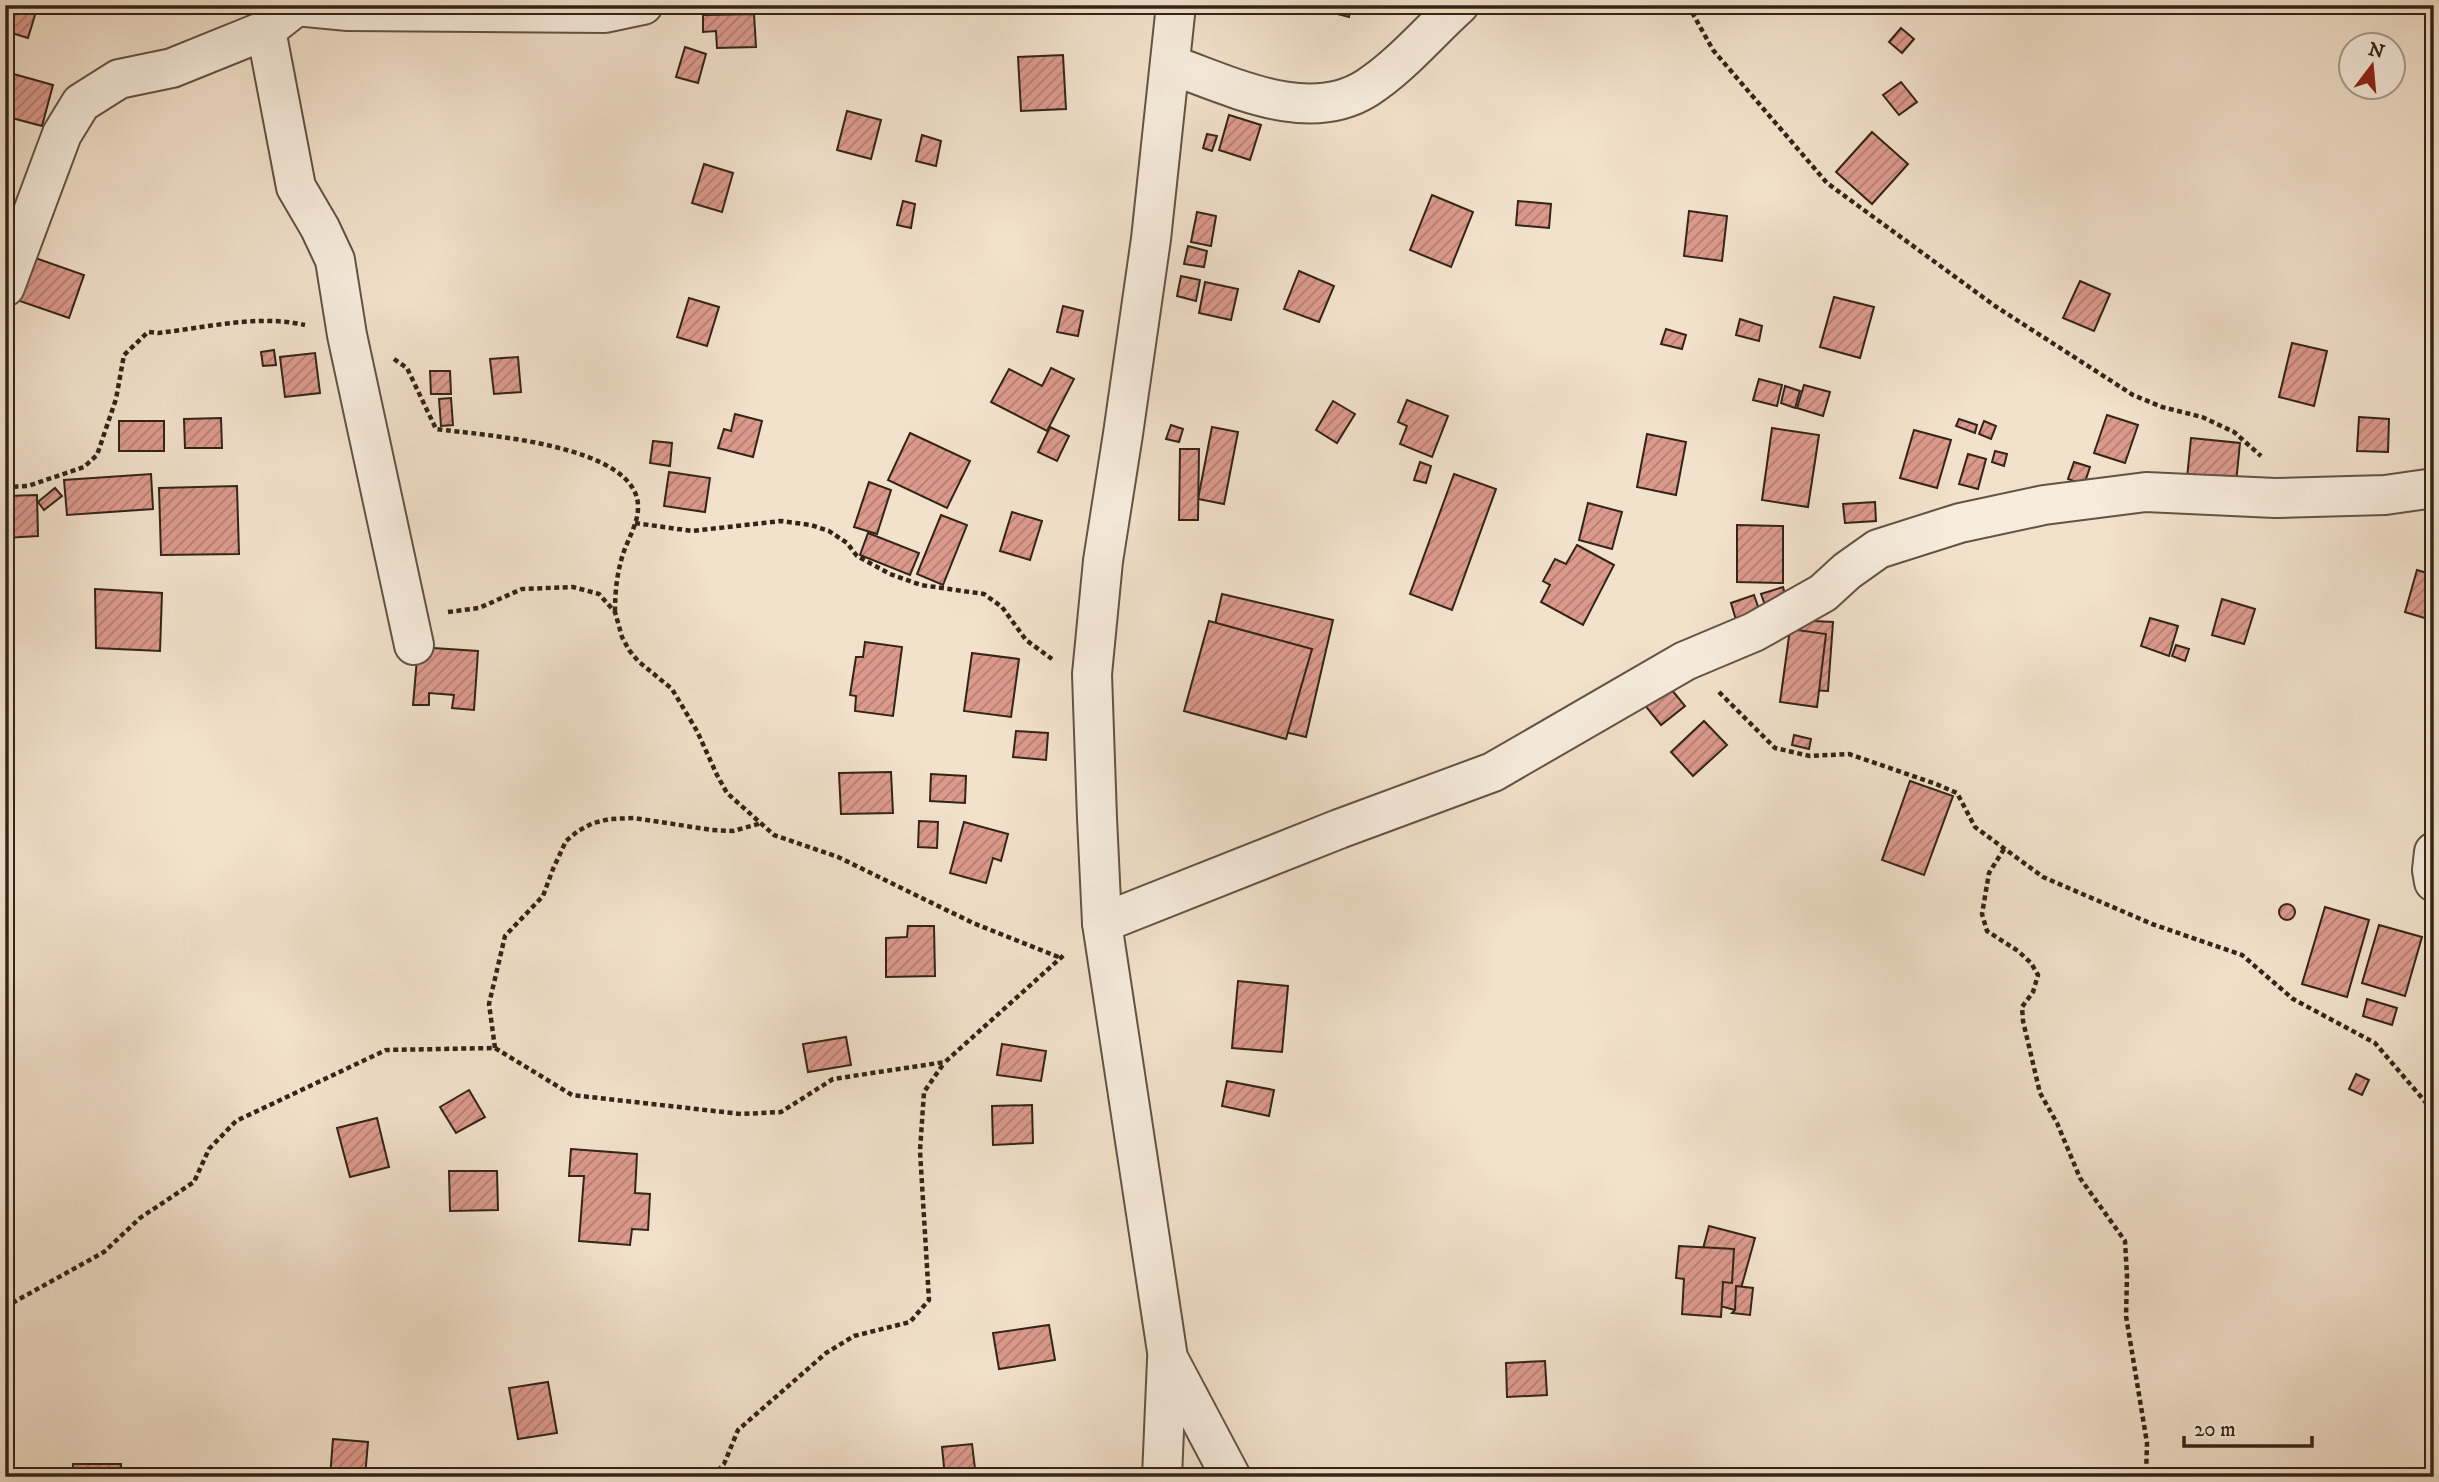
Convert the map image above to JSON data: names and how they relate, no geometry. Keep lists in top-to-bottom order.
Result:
{
  "scale_bar": "20 m",
  "north": "top"
}
